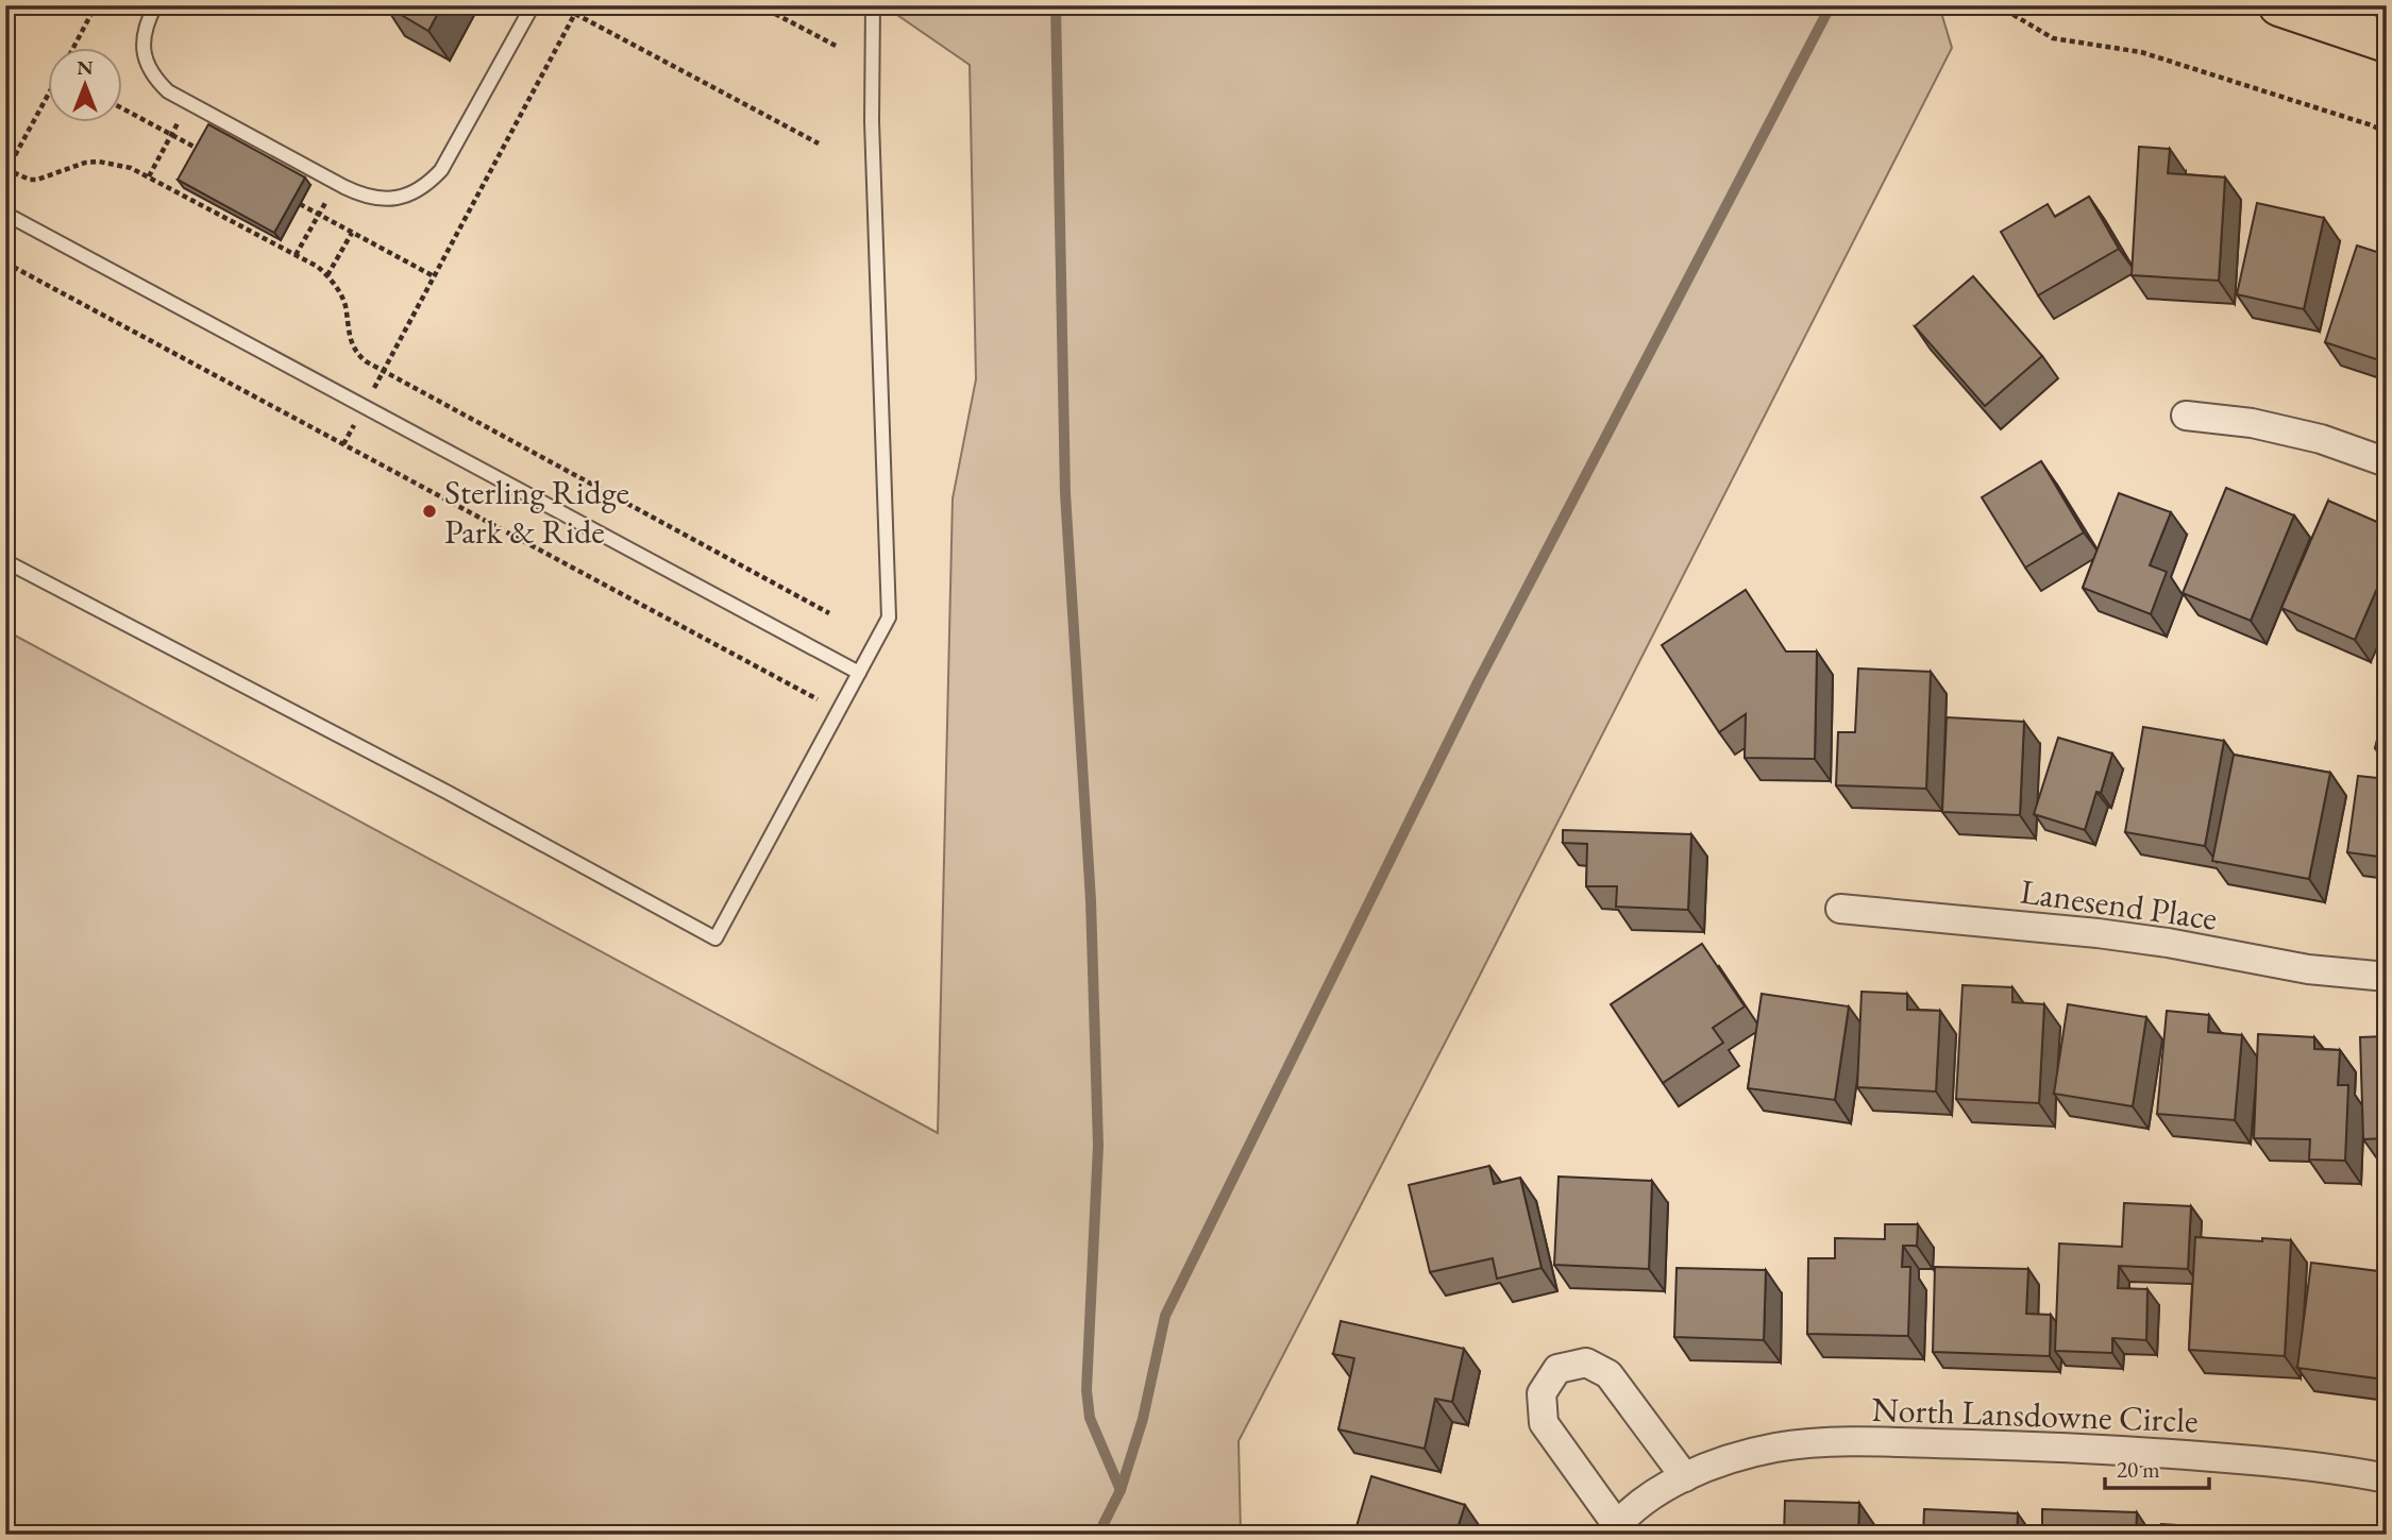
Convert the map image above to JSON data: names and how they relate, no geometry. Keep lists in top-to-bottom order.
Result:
{
  "streets": {
    "street": ["Lanesend Place", "North Lansdowne Circle"]
  },
  "places": ["Sterling Ridge Park & Ride"],
  "scale_bar": "20 m",
  "north": "top"
}
